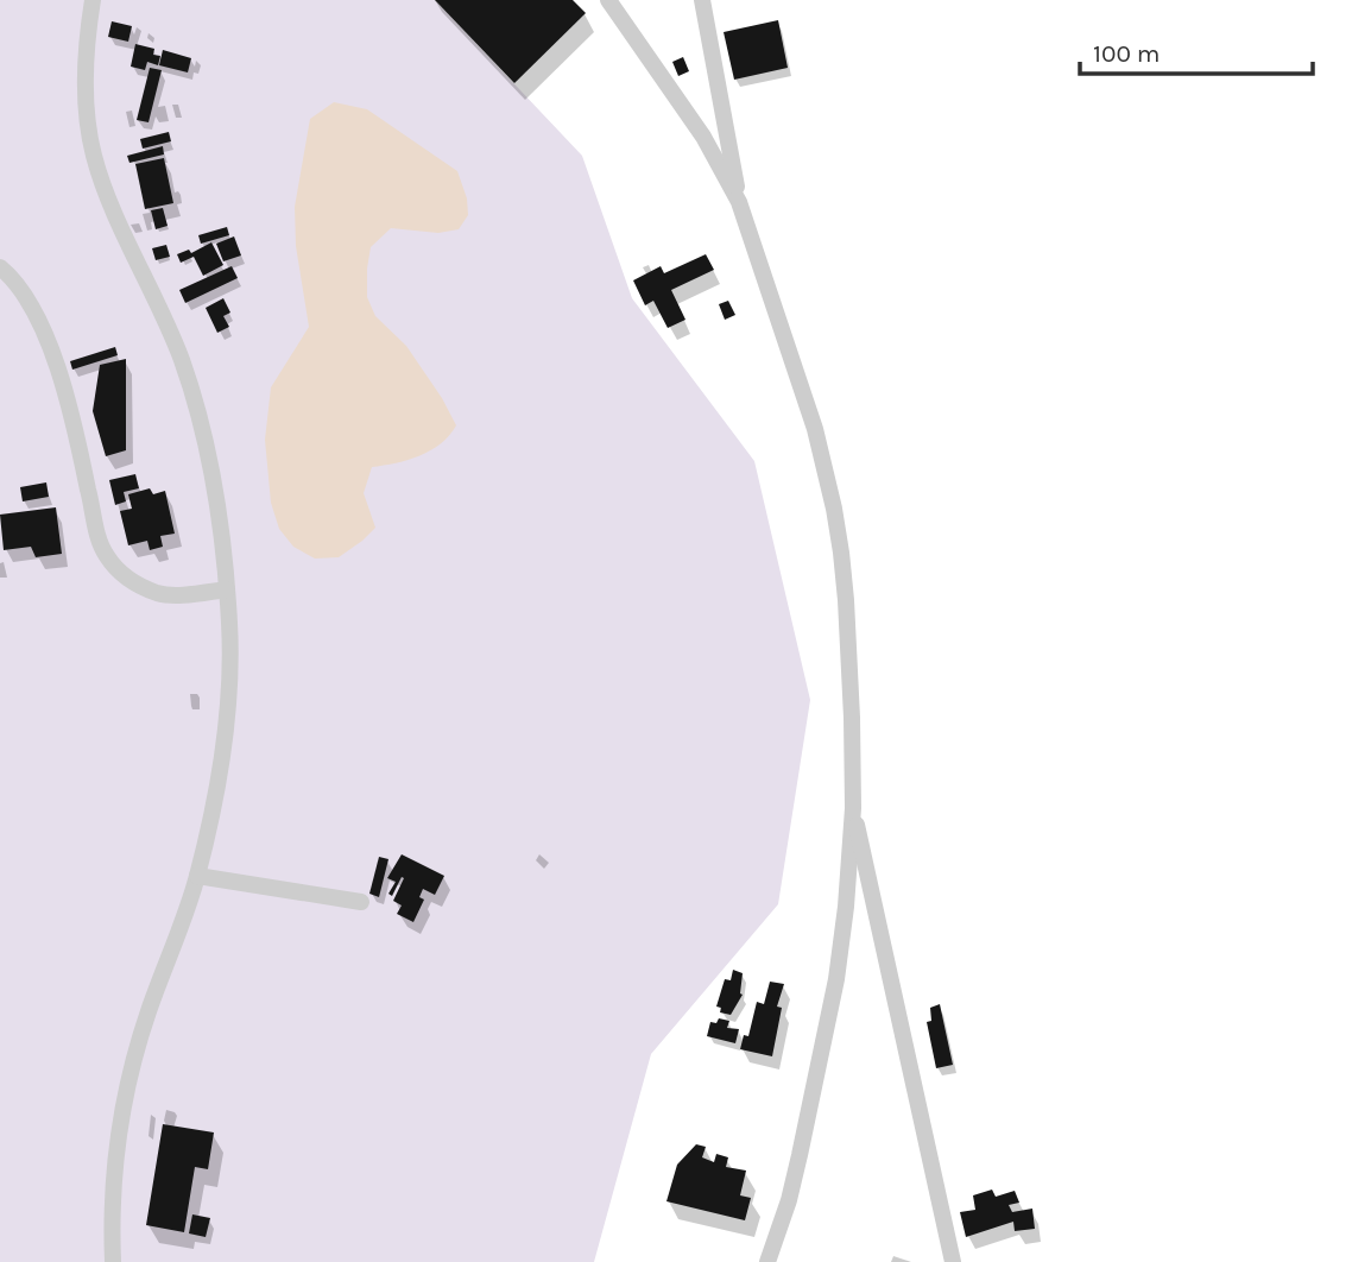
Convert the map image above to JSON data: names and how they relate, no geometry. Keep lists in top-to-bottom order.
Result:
{
  "scale_bar": "100 m"
}
